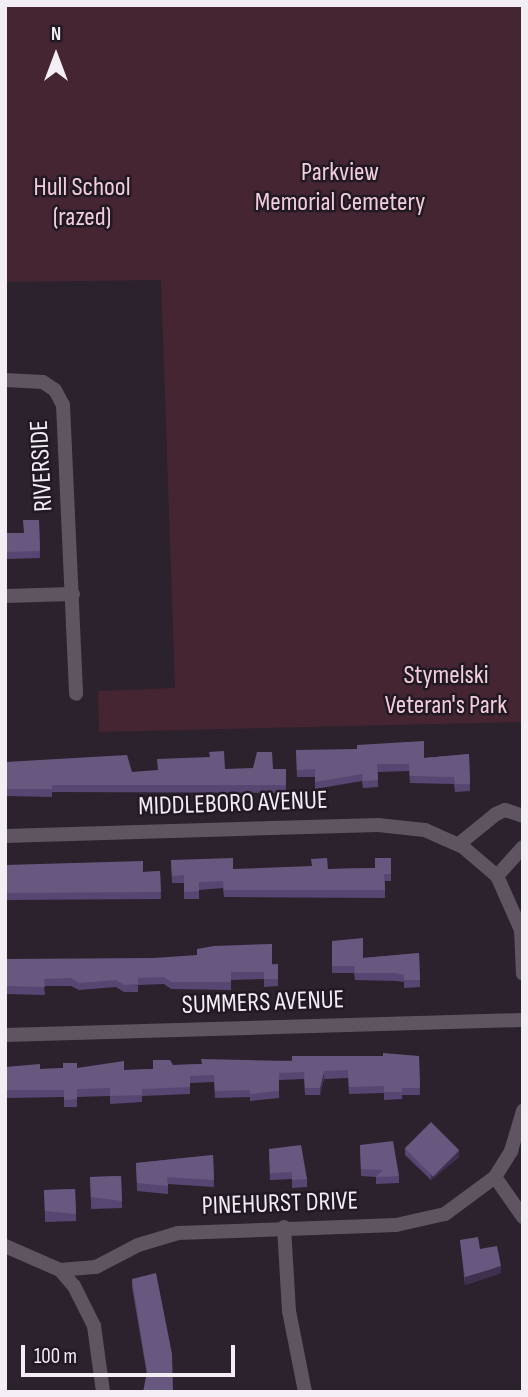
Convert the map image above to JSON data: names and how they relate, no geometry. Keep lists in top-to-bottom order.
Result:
{
  "streets": {
    "street": [
      "RIVERSIDE",
      "MIDDLEBORO AVENUE",
      "SUMMERS AVENUE",
      "PINEHURST DRIVE"
    ]
  },
  "parks": ["Parkview Memorial Cemetery", "Hull School (razed)", "Stymelski Veteran's Park"],
  "scale_bar": "100 m",
  "north": "top"
}
